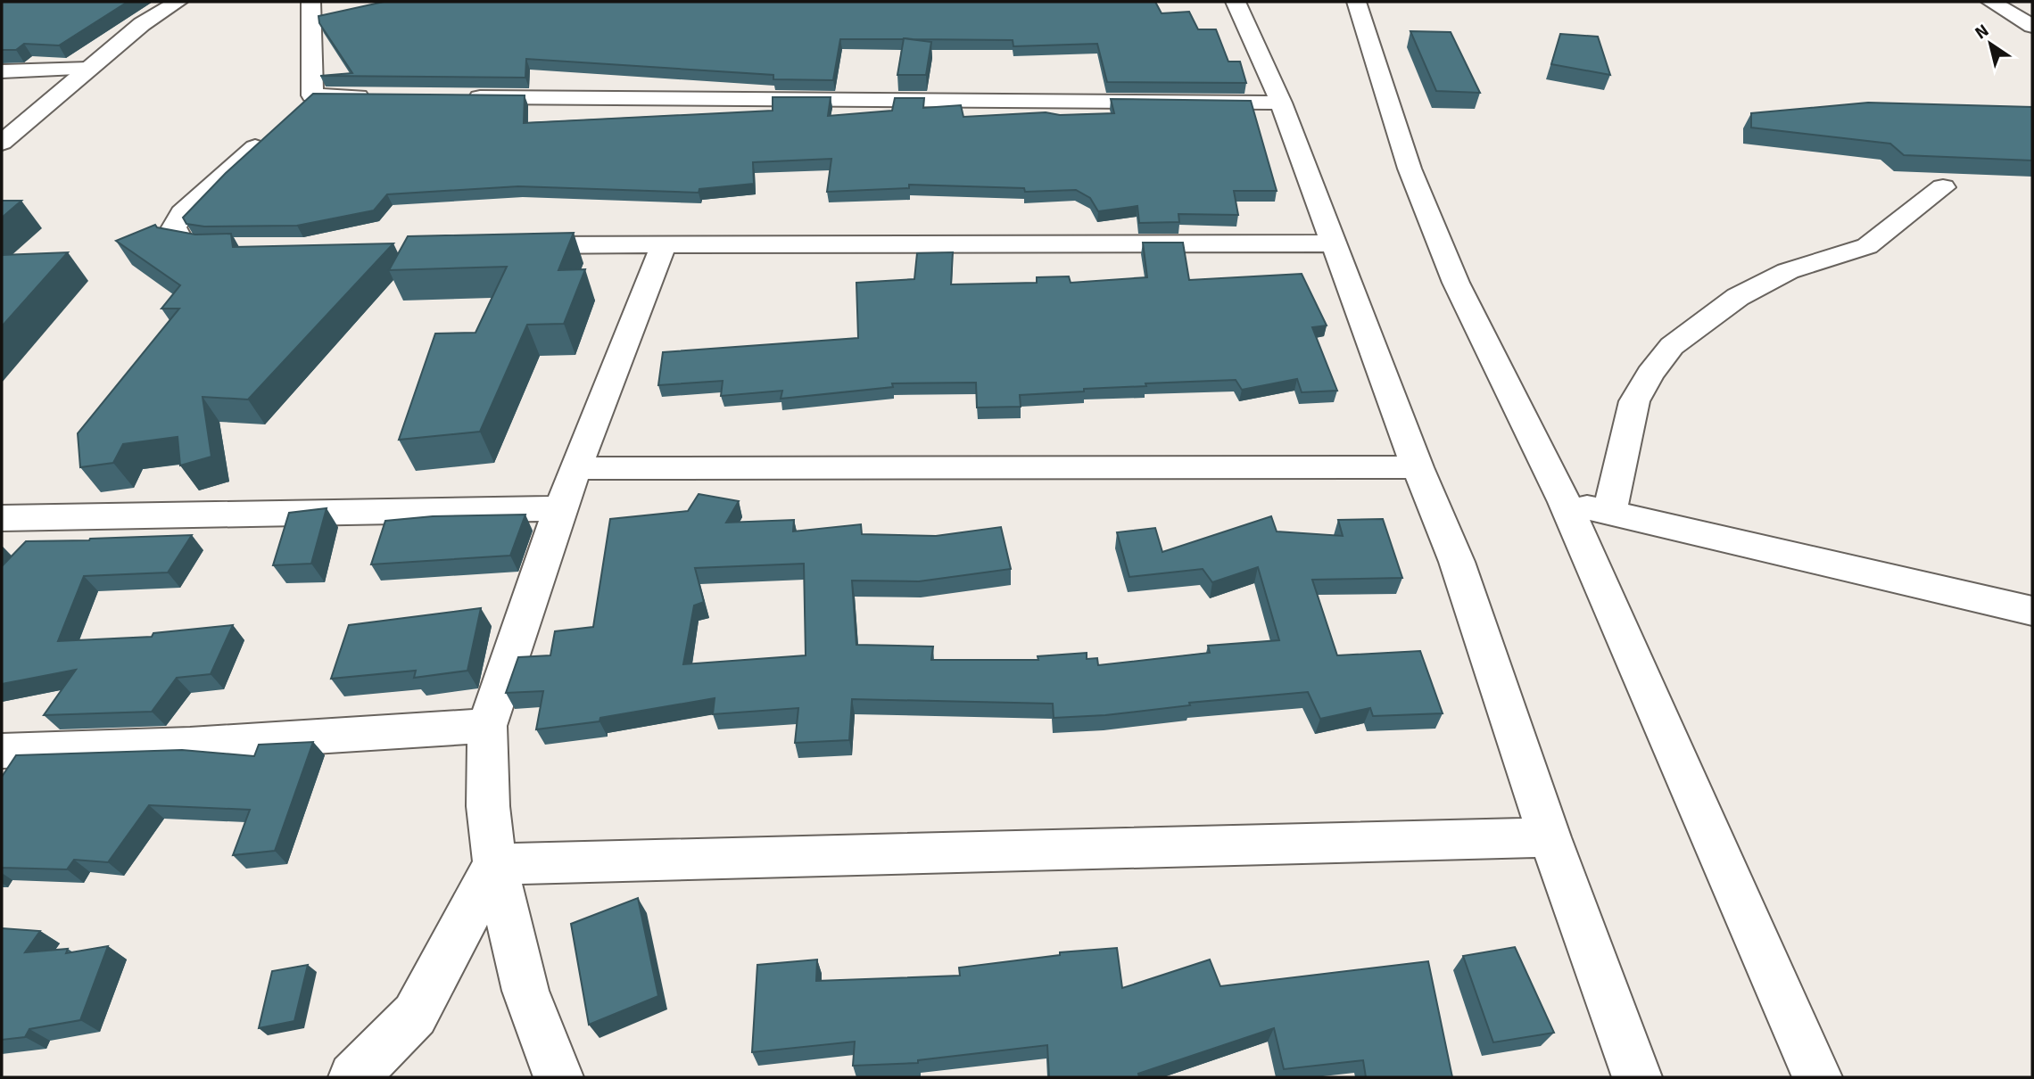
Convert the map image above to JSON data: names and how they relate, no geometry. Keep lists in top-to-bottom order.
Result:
{
  "north": "top left"
}
